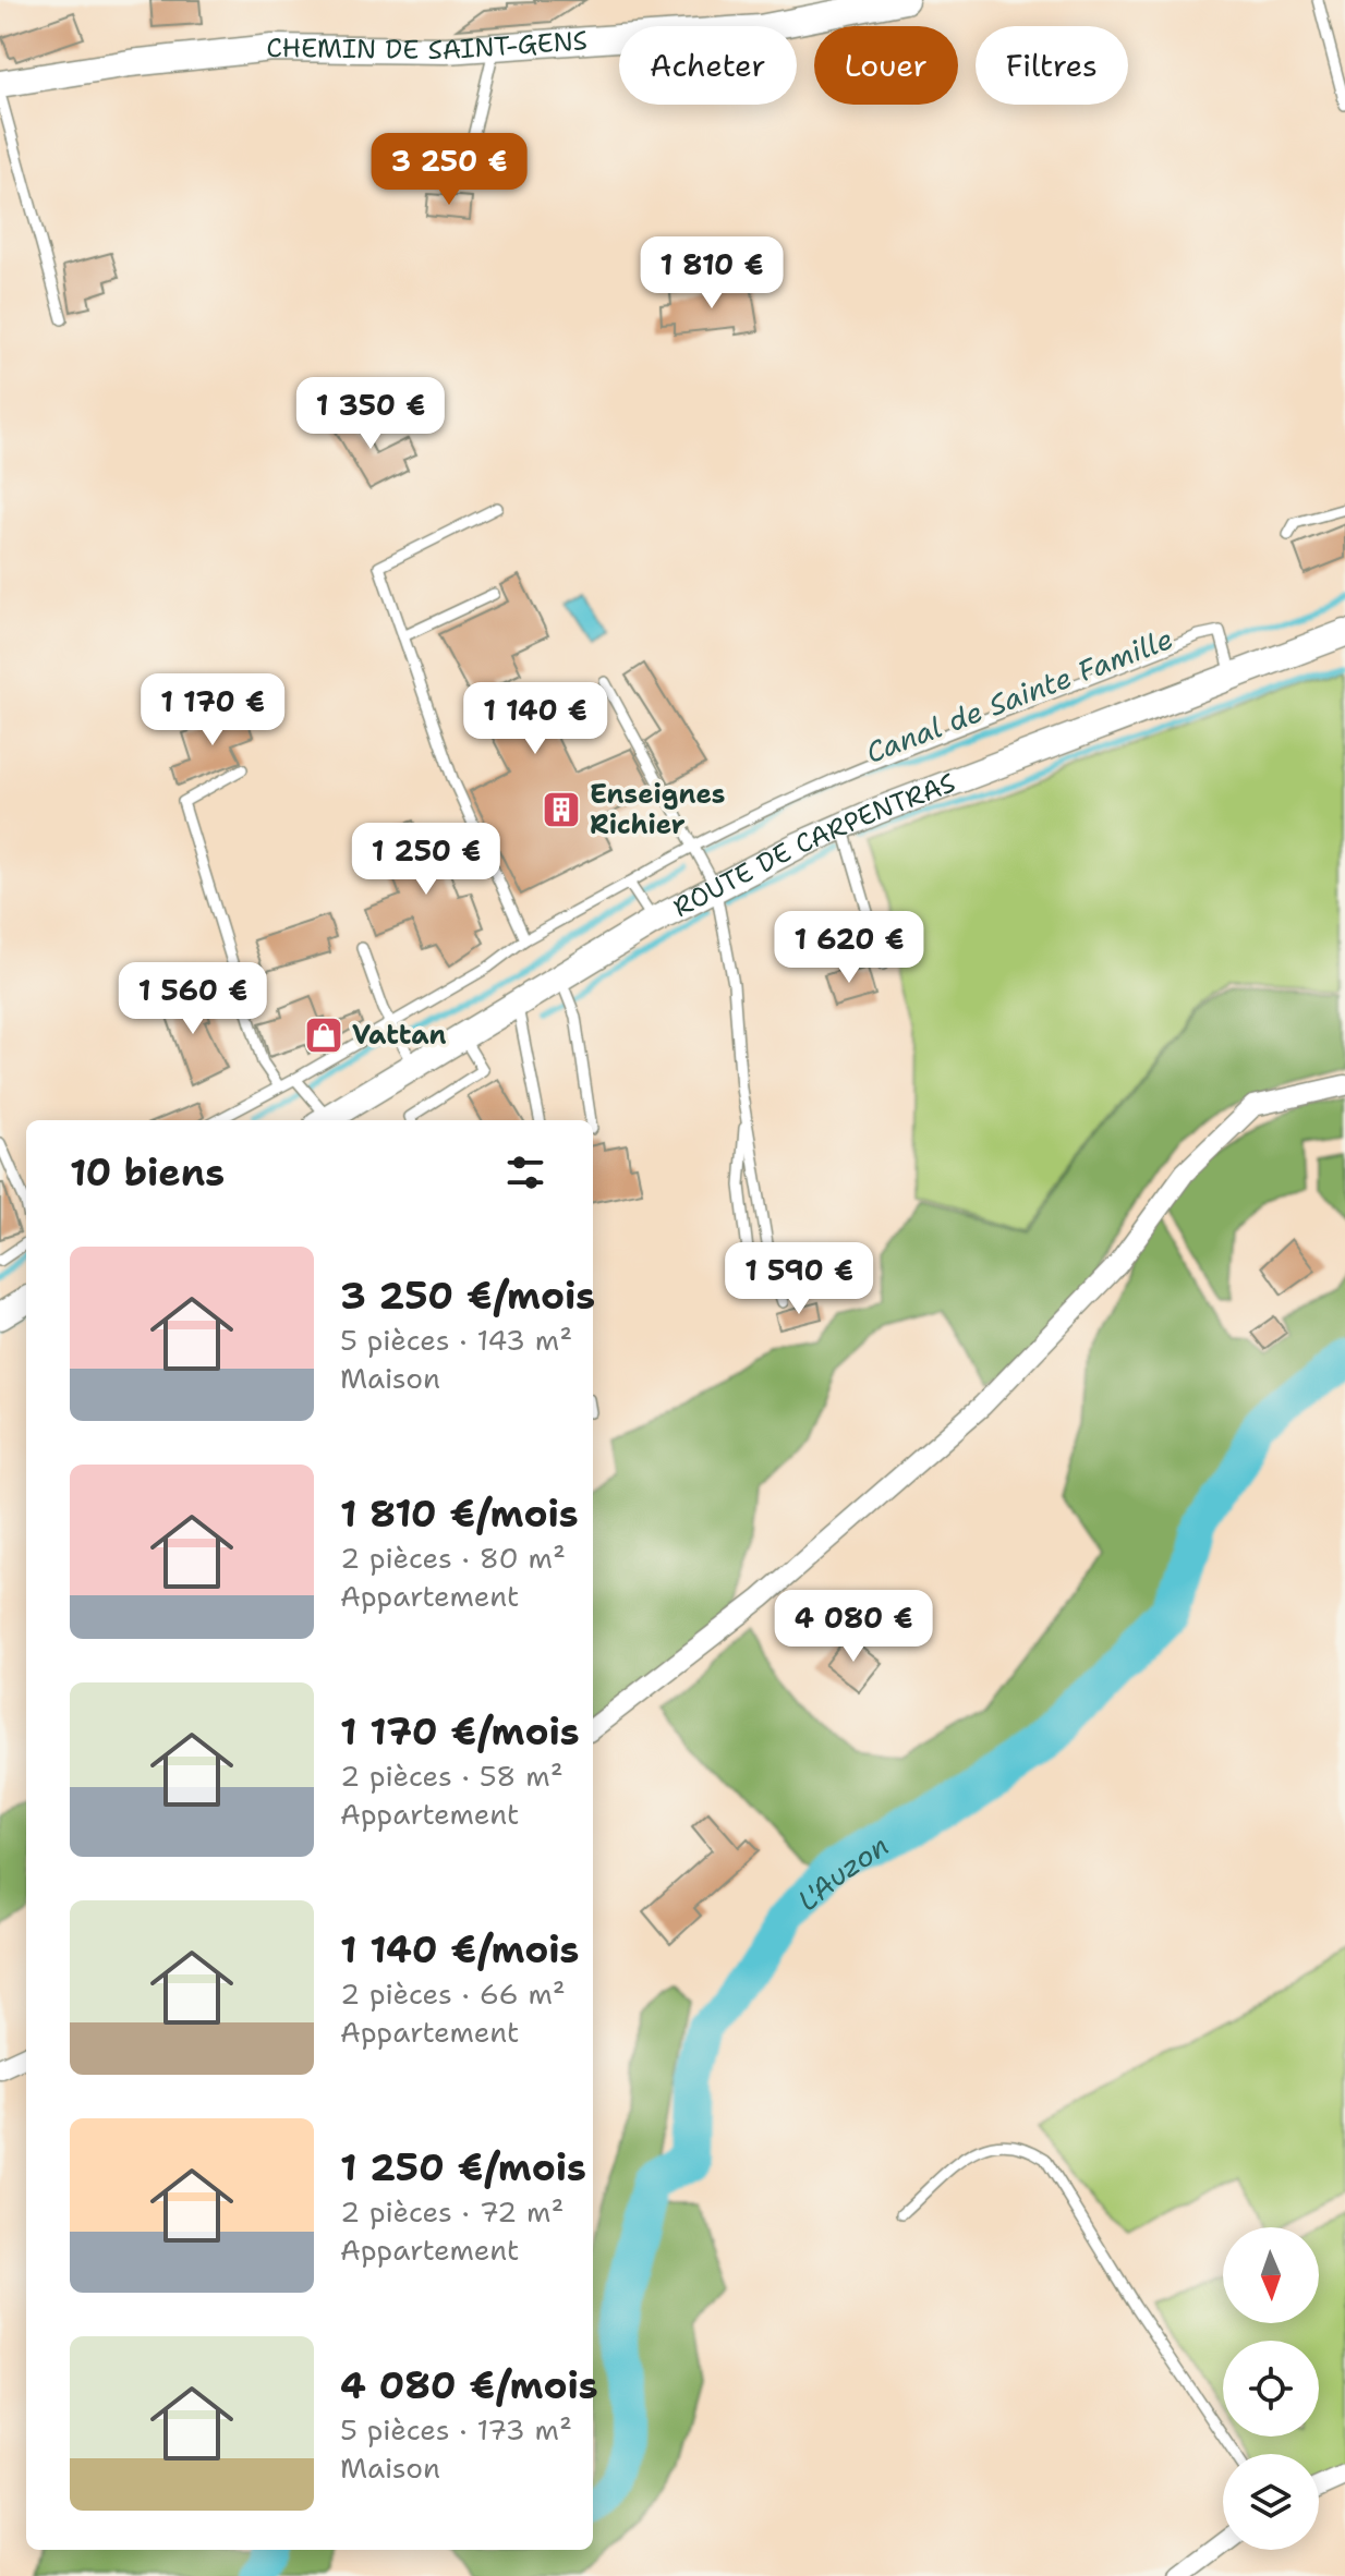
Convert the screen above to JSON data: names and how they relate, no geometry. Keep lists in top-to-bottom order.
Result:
{
  "streets": {
    "main road": ["CHEMIN DE SAINT-GENS", "ROUTE DE CARPENTRAS"]
  },
  "water": ["Canal de Sainte Famille", "L'Auzon"],
  "places": {
    "building": ["Enseignes Richier"],
    "shop": ["Vattan"]
  },
  "north": "bottom",
  "page": {
    "chip": ["Acheter", "Louer", "Filtres"],
    "price": [
      "3 250 €",
      "1 810 €",
      "1 350 €",
      "1 170 €",
      "1 140 €",
      "1 250 €",
      "1 620 €",
      "1 560 €",
      "1 590 €",
      "4 080 €"
    ],
    "heading": "10 biens",
    "list": [
      {
        "name": "3 250 €/mois",
        "note": "5 pièces · 143 m² · Maison"
      },
      {
        "name": "1 810 €/mois",
        "note": "2 pièces · 80 m² · Appartement"
      },
      {
        "name": "1 170 €/mois",
        "note": "2 pièces · 58 m² · Appartement"
      },
      {
        "name": "1 140 €/mois",
        "note": "2 pièces · 66 m² · Appartement"
      },
      {
        "name": "1 250 €/mois",
        "note": "2 pièces · 72 m² · Appartement"
      },
      {
        "name": "4 080 €/mois",
        "note": "5 pièces · 173 m² · Maison"
      }
    ]
  }
}
